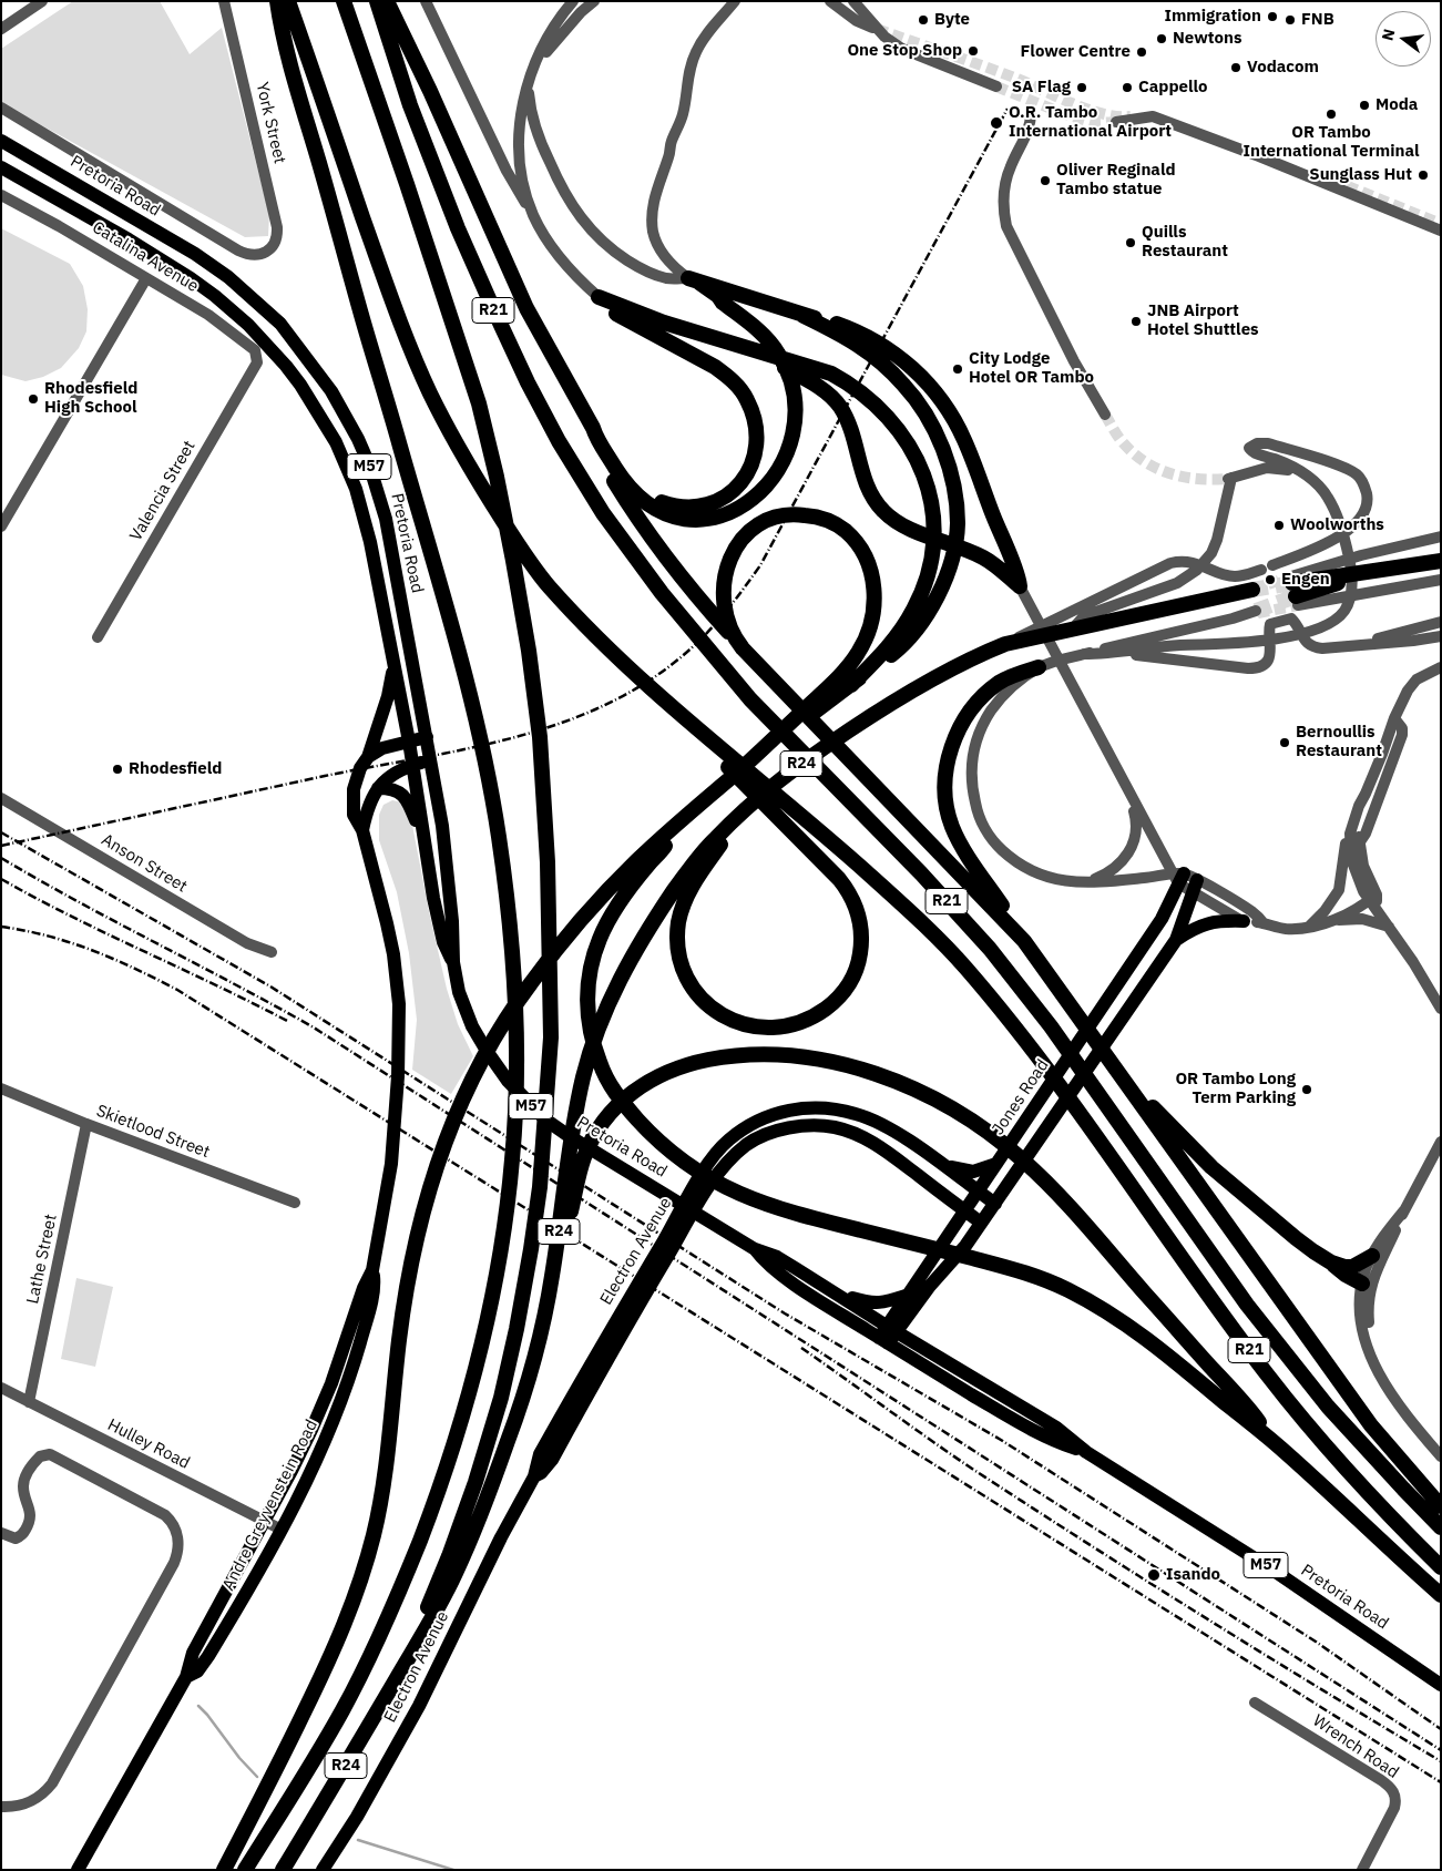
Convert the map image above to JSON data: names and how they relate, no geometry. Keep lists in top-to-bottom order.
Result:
{
  "streets": {
    "highway": ["R21", "R24"],
    "main road": [
      "Pretoria Road",
      "M57",
      "Jones Road",
      "Electron Avenue",
      "Andre Greyvenstein Road"
    ],
    "street": [
      "York Street",
      "Catalina Avenue",
      "Valencia Street",
      "Anson Street",
      "Skietlood Street",
      "Lathe Street",
      "Hulley Road",
      "Wrench Road"
    ]
  },
  "crossings": [
    ["Pretoria Road", "Jones Road"],
    ["Pretoria Road", "Andre Greyvenstein Road"],
    ["Catalina Avenue", "Valencia Street"],
    ["Jones Road", "Electron Avenue"],
    ["Skietlood Street", "Lathe Street"],
    ["Lathe Street", "Hulley Road"],
    ["Hulley Road", "Andre Greyvenstein Road"]
  ],
  "places": [
    "Immigration",
    "Byte",
    "FNB",
    "Newtons",
    "One Stop Shop",
    "Flower Centre",
    "Vodacom",
    "SA Flag",
    "Cappello",
    "Moda",
    "OR Tambo International Terminal",
    "O.R. Tambo International Airport",
    "Sunglass Hut",
    "Oliver Reginald Tambo statue",
    "Quills Restaurant",
    "JNB Airport Hotel Shuttles",
    "City Lodge Hotel OR Tambo",
    "Rhodesfield High School",
    "Woolworths",
    "Engen",
    "Bernoullis Restaurant",
    "Rhodesfield",
    "OR Tambo Long Term Parking",
    "Isando"
  ],
  "north": "left"
}
